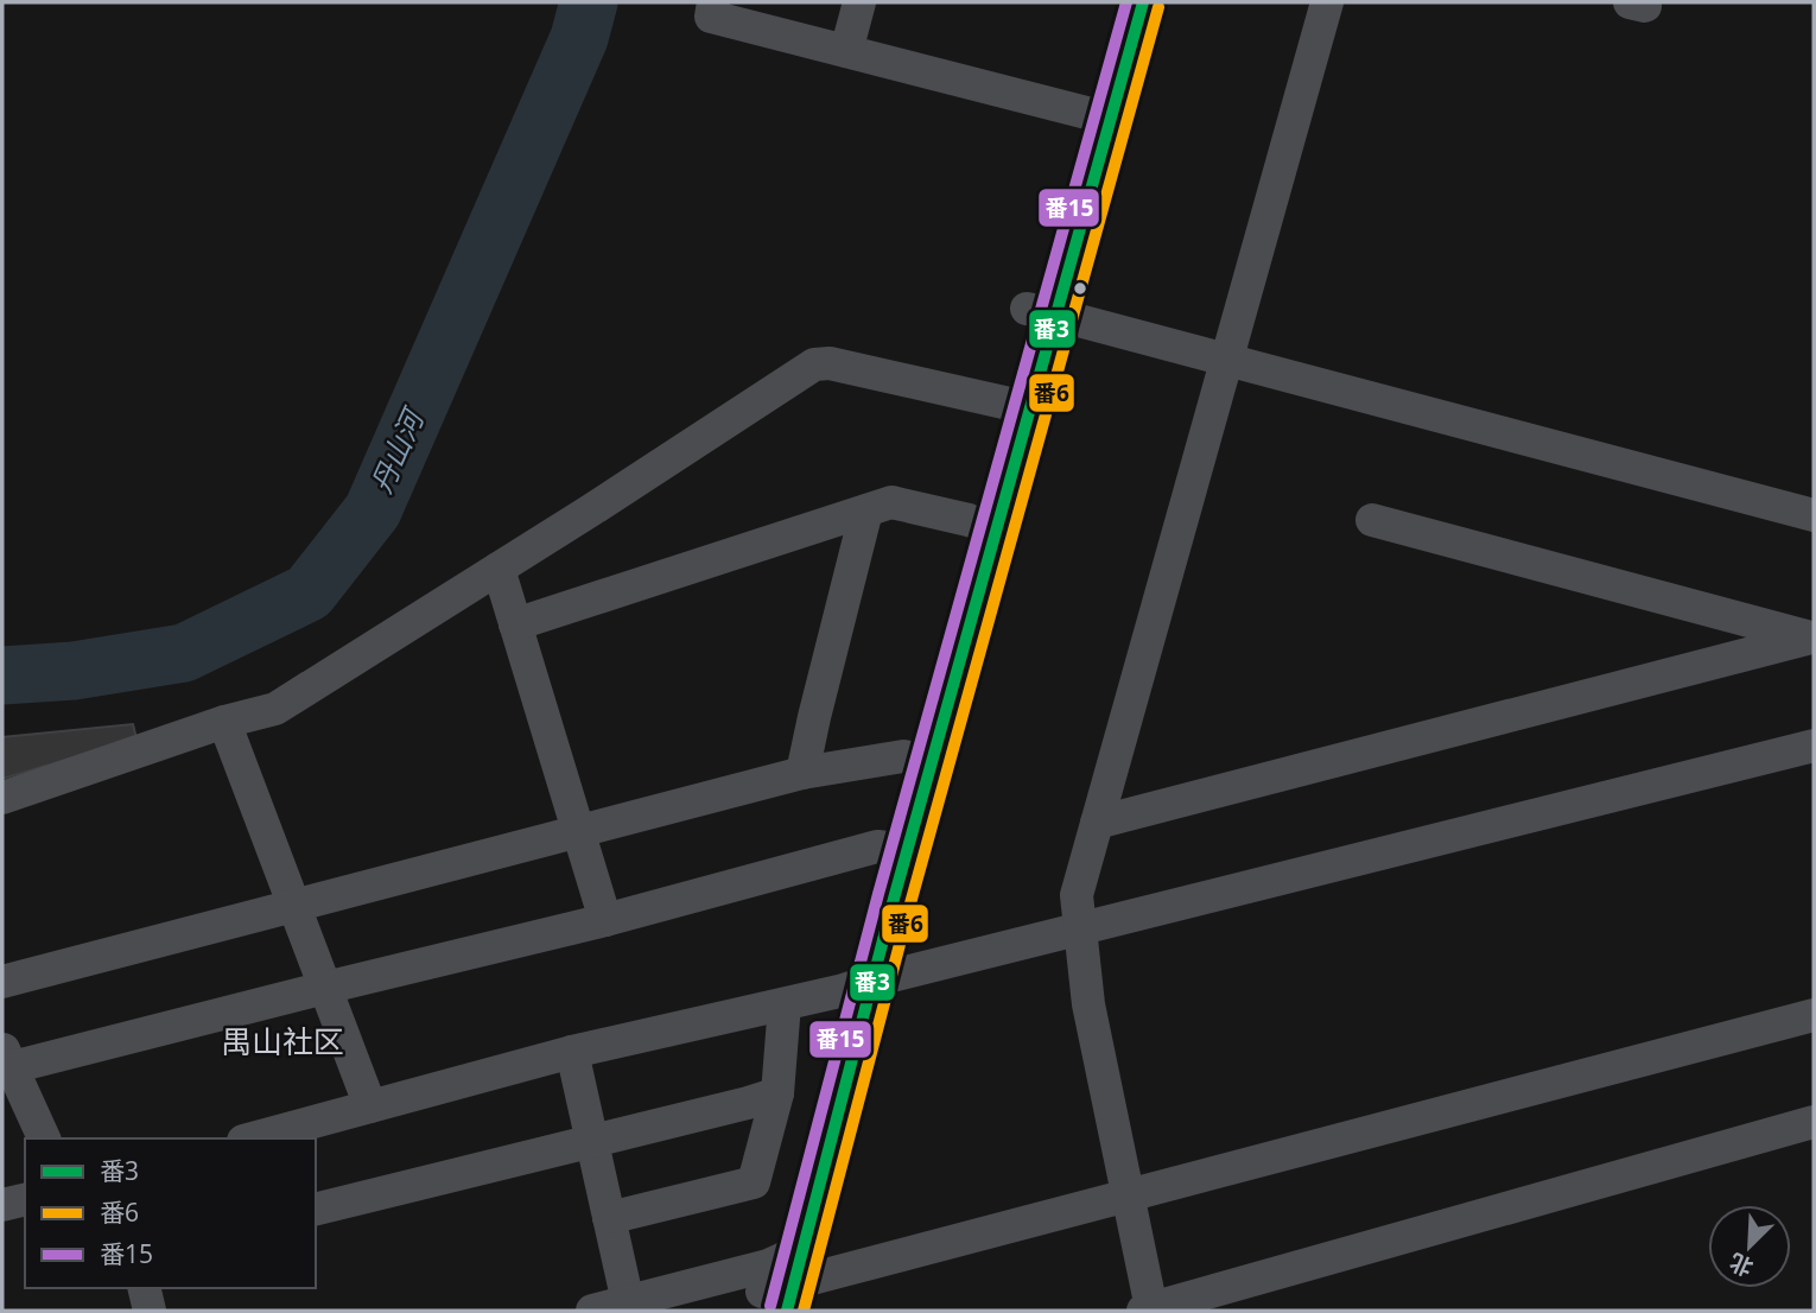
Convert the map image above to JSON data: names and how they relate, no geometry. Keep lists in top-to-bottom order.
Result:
{
  "districts": ["禺山社区"],
  "water": ["丹山河"],
  "lines": ["transit line 番3", "transit line 番15", "transit line 番6"],
  "legend": ["番3", "番6", "番15"],
  "north": "bottom left"
}
